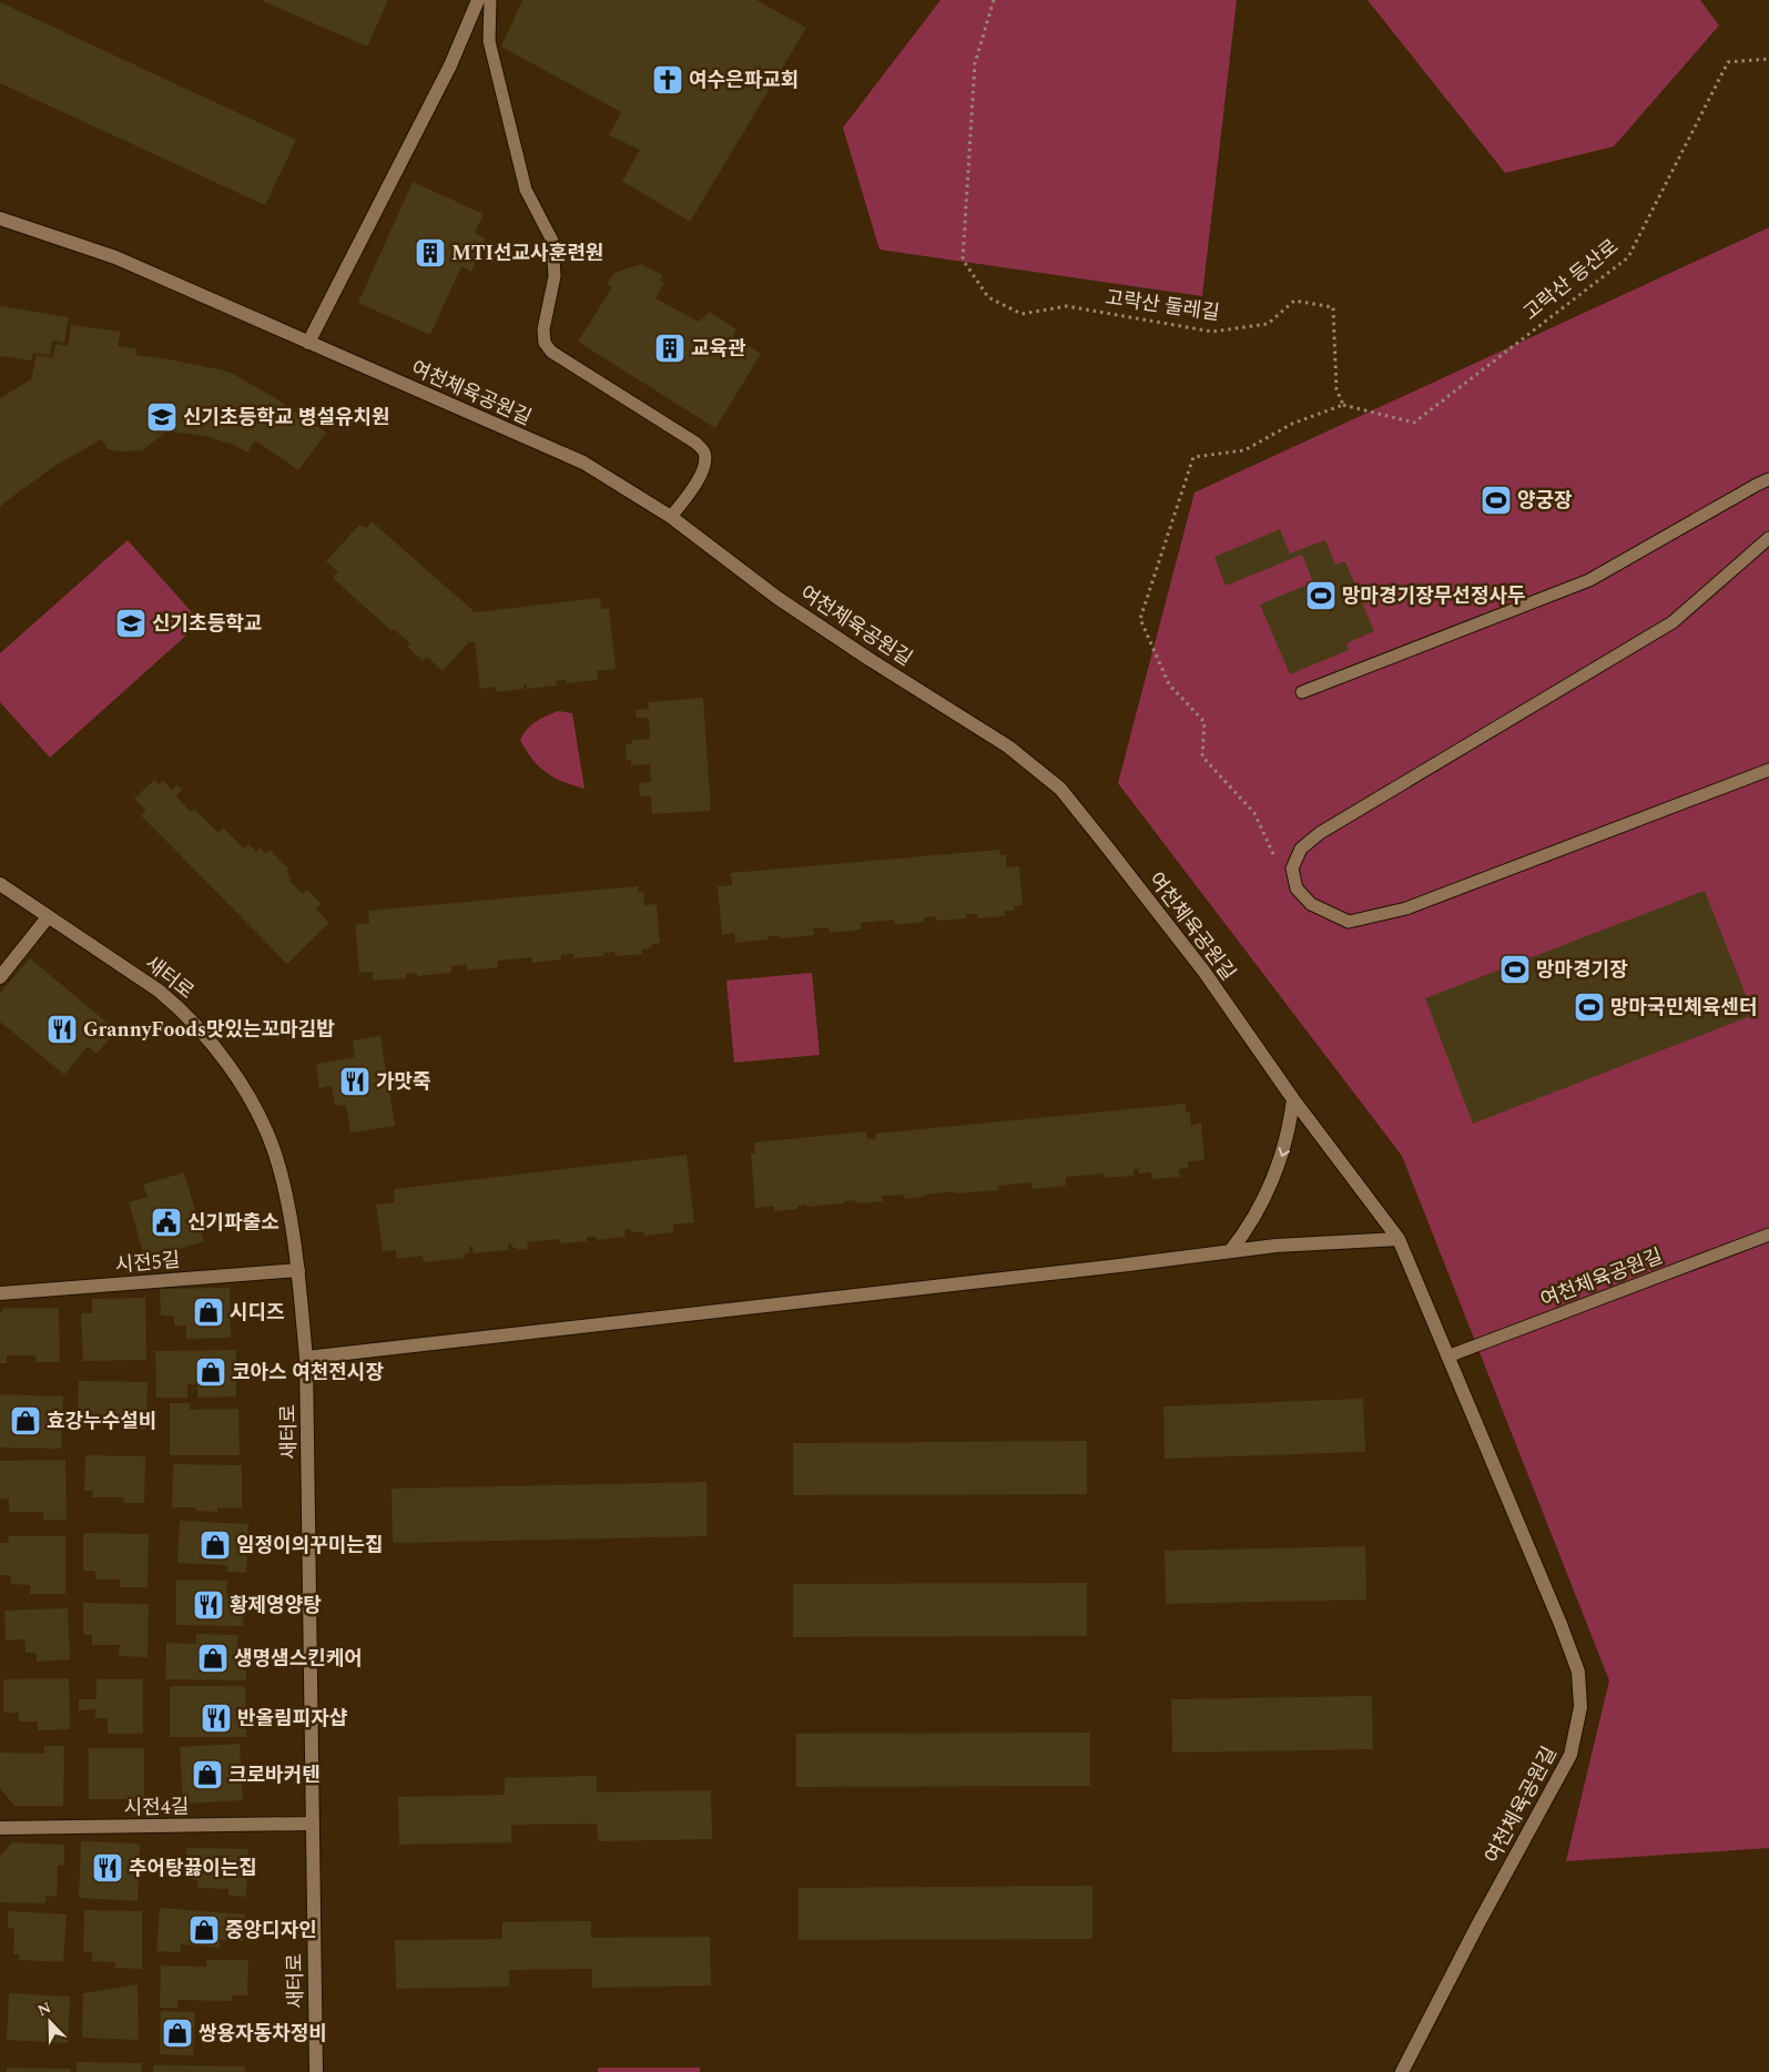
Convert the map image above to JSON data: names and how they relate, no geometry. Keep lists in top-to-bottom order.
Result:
{
  "streets": {
    "street": [
      "여천체육공원길",
      "새터로",
      "시전5길",
      "시전4길"
    ],
    "path": ["고락산 등산로", "고락산 둘레길"]
  },
  "crossings": [
    ["고락산 등산로", "고락산 둘레길"],
    ["새터로", "시전5길"],
    ["새터로", "시전4길"]
  ],
  "places": {
    "church": ["여수은파교회"],
    "building": ["MTI선교사훈련원", "교육관"],
    "school or university": ["신기초등학교 병설유치원", "신기초등학교"],
    "sports": [
      "양궁장",
      "망마경기장무선정사두",
      "망마경기장",
      "망마국민체육센터"
    ],
    "restaurant": [
      "GrannyFoods맛있는꼬마김밥",
      "가맛죽",
      "황제영양탕",
      "반올림피자샵",
      "추어탕끓이는집"
    ],
    "public building": ["신기파출소"],
    "shop": [
      "시디즈",
      "코아스 여천전시장",
      "효강누수설비",
      "임정이의꾸미는집",
      "생명샘스킨케어",
      "크로바커텐",
      "중앙디자인",
      "쌍용자동차정비"
    ]
  },
  "north": "top left"
}
